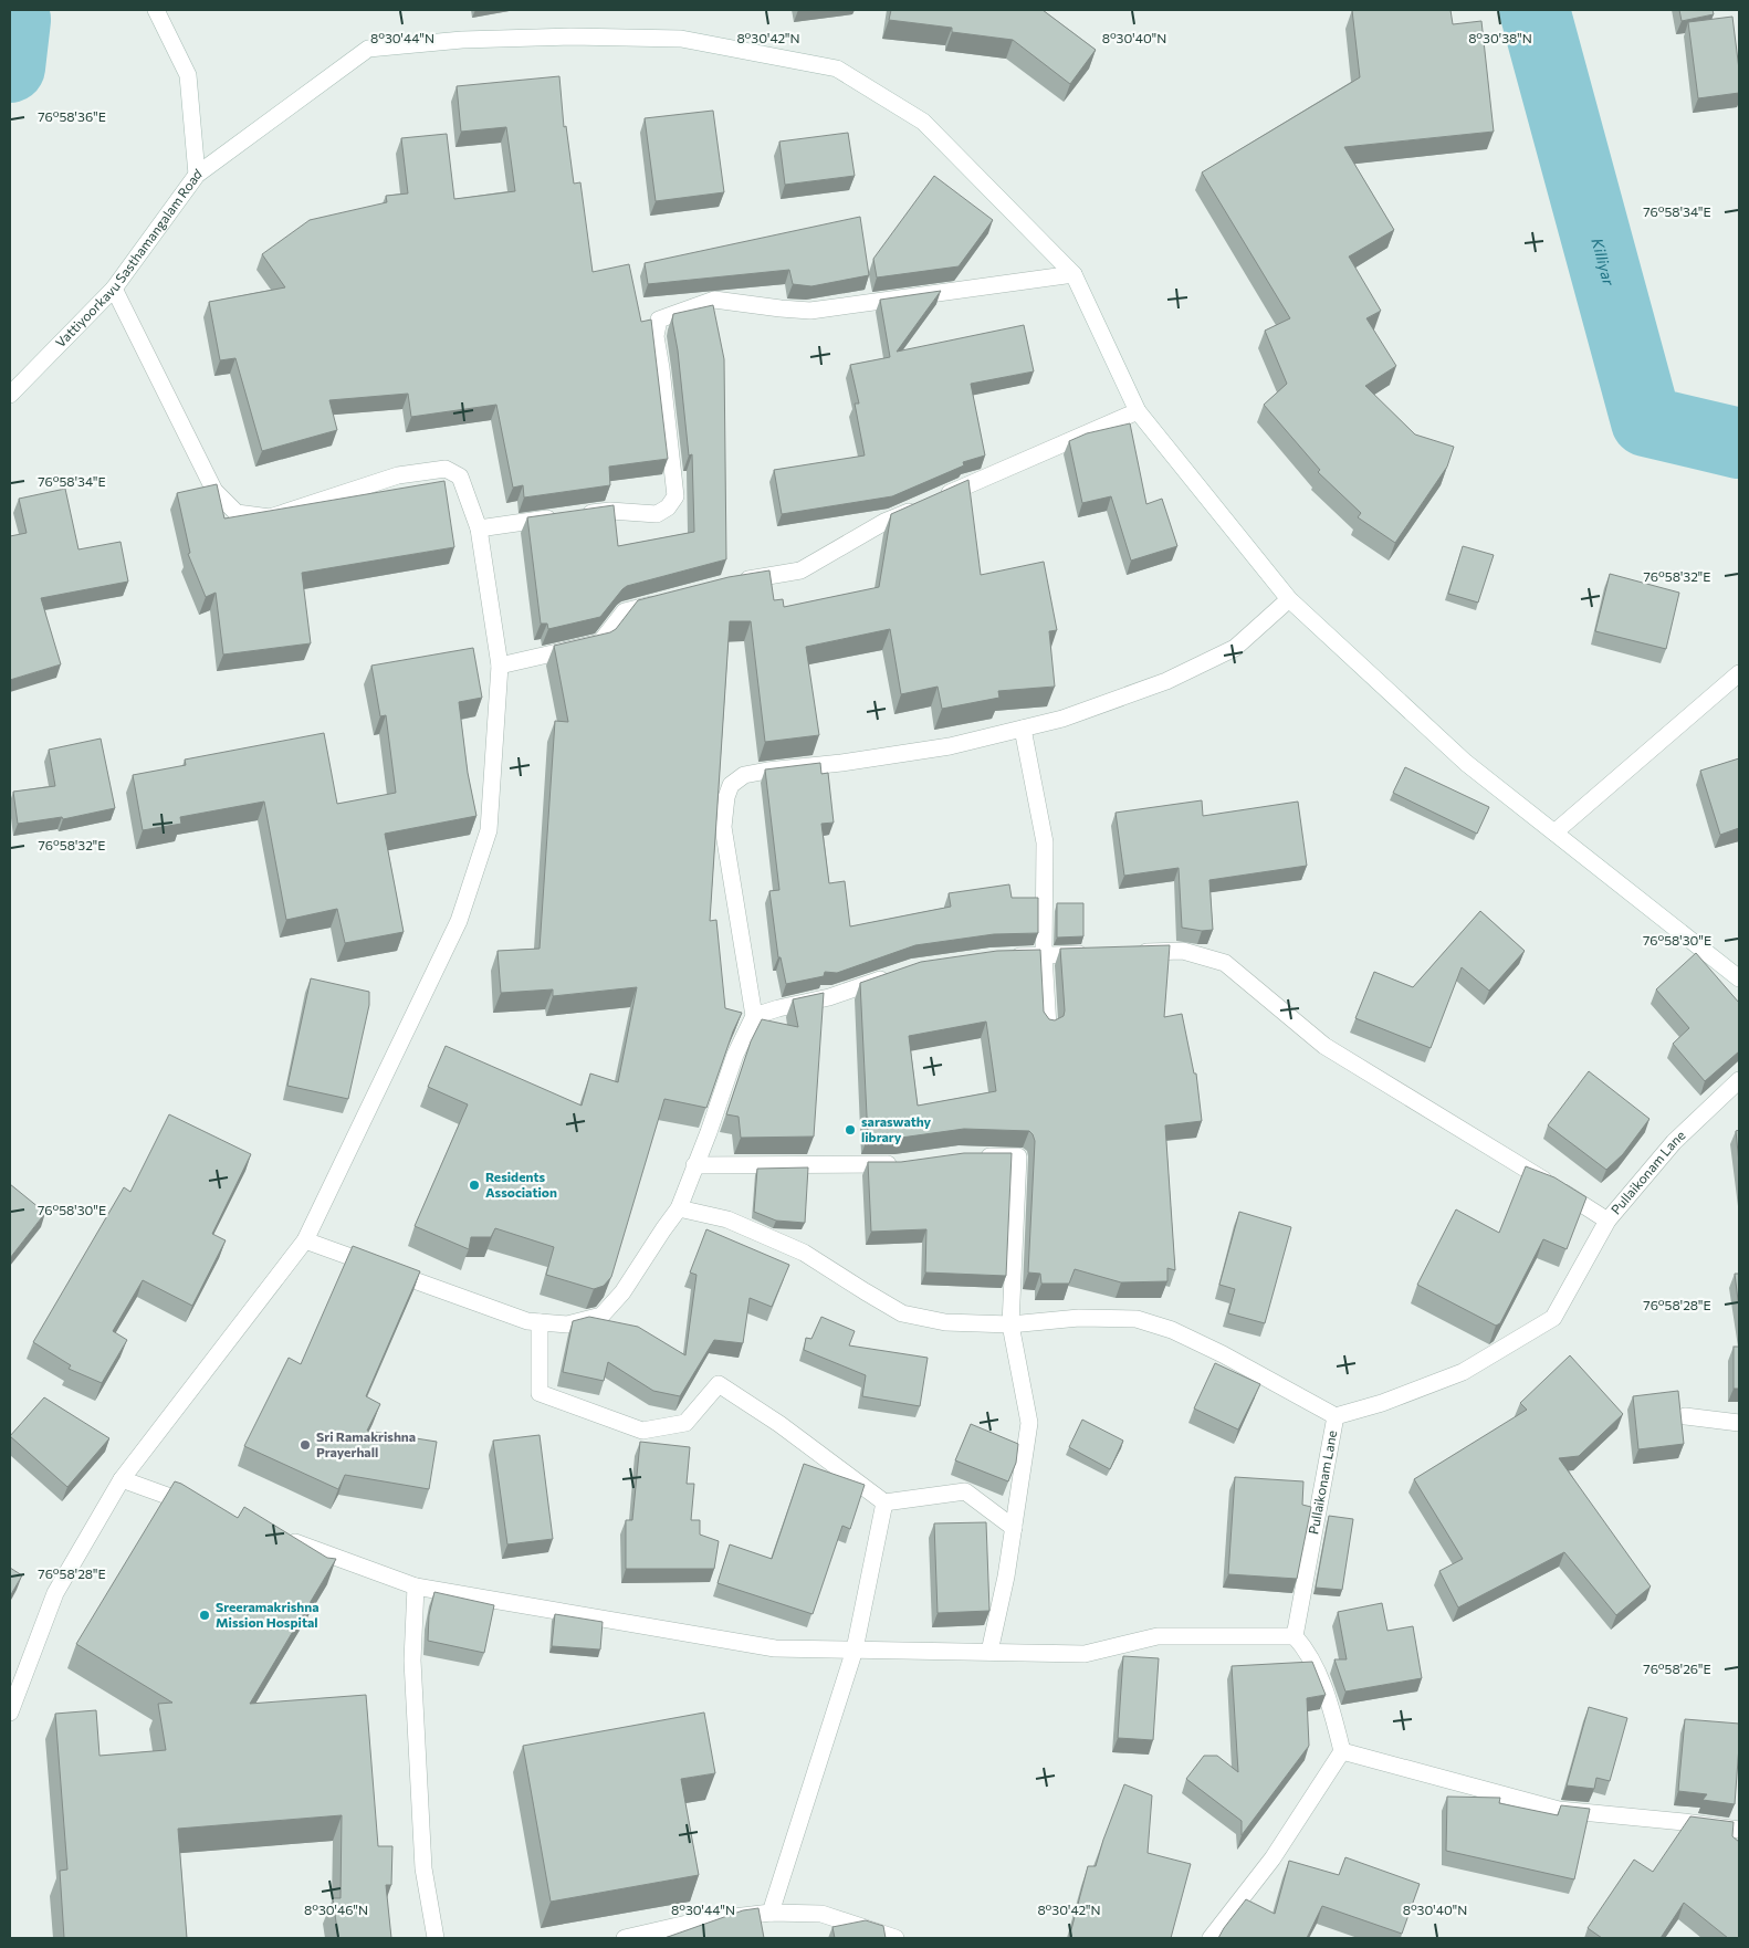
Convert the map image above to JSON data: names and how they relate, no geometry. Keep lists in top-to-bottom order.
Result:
{
  "streets": {
    "street": ["Vattiyoorkavu Sasthamangalam Road", "Pullaikonam Lane"]
  },
  "water": ["Killiyar"],
  "places": [
    "saraswathy library",
    "Residents Association",
    "Sri Ramakrishna Prayerhall",
    "Sreeramakrishna Mission Hospital"
  ],
  "coordinates": [
    "8°30'38\"N",
    "8°30'44\"N",
    "8°30'42\"N",
    "8°30'40\"N",
    "76°58'36\"E",
    "76°58'34\"E",
    "76°58'32\"E",
    "76°58'30\"E",
    "76°58'28\"E",
    "76°58'26\"E",
    "8°30'46\"N"
  ]
}
